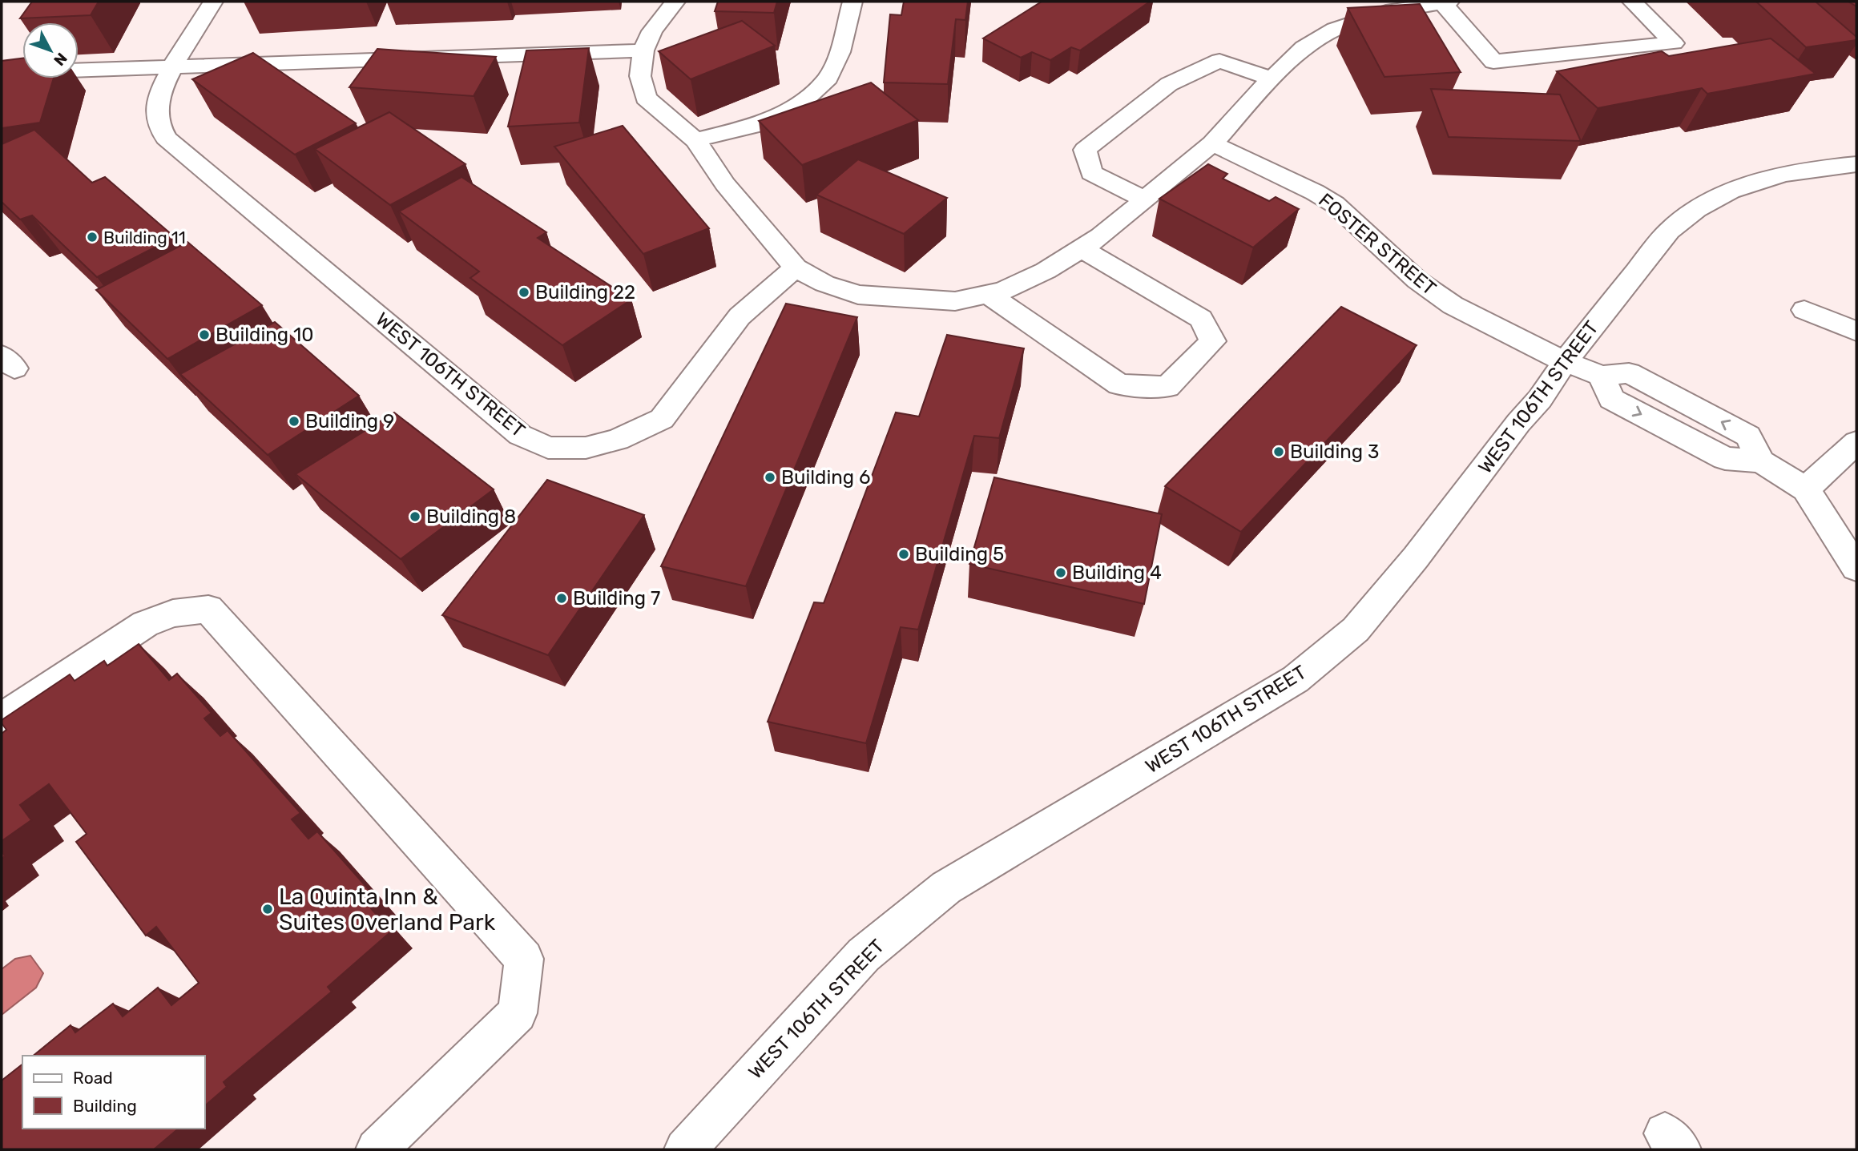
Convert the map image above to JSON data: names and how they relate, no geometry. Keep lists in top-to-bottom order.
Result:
{
  "streets": {
    "street": ["FOSTER STREET", "WEST 106TH STREET"]
  },
  "crossings": [
    ["FOSTER STREET", "WEST 106TH STREET"]
  ],
  "places": [
    "Building 11",
    "Building 22",
    "Building 10",
    "Building 9",
    "Building 3",
    "Building 6",
    "Building 8",
    "Building 5",
    "Building 4",
    "Building 7",
    "La Quinta Inn & Suites Overland Park"
  ],
  "legend": ["Road", "Building"],
  "north": "bottom right"
}
